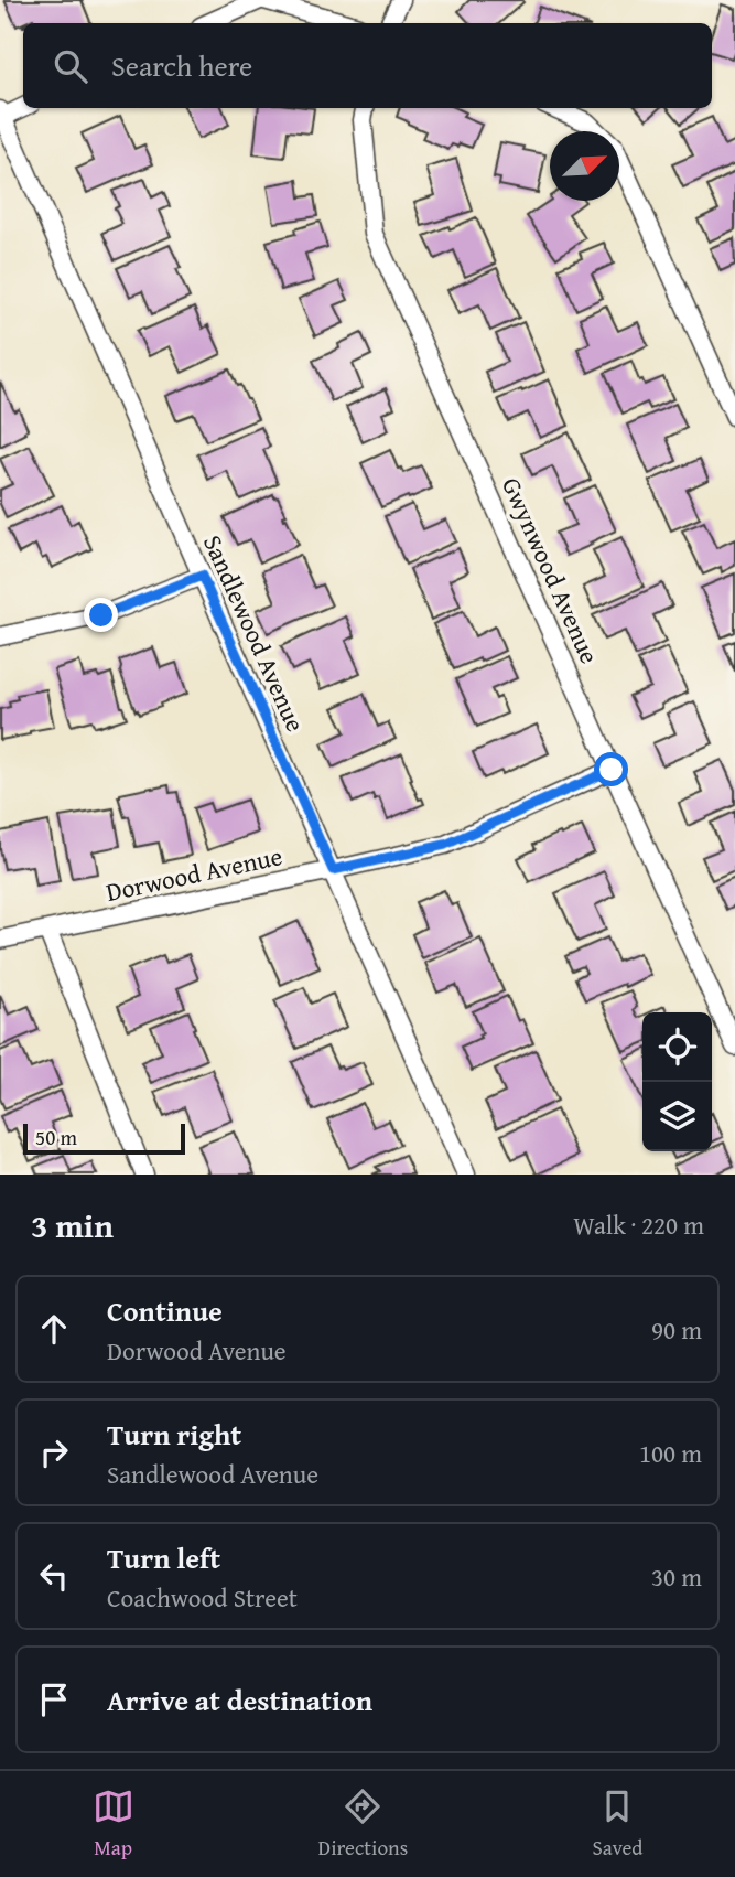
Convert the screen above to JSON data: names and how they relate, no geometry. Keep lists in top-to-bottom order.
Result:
{
  "streets": {
    "street": ["Gwynwood Avenue", "Sandlewood Avenue", "Dorwood Avenue"]
  },
  "crossings": [
    ["Gwynwood Avenue", "Dorwood Avenue"],
    ["Sandlewood Avenue", "Dorwood Avenue"]
  ],
  "scale_bar": "50 m",
  "north": "top right",
  "page": {
    "search": "Search here",
    "scale": "50 m",
    "heading": ["3 min", "Walk · 220 m"],
    "list": [
      ["Continue", "Dorwood Avenue", "90 m"],
      ["Turn right", "Sandlewood Avenue", "100 m"],
      ["Turn left", "Coachwood Street", "30 m"],
      "Arrive at destination"
    ],
    "nav": ["Map", "Directions", "Saved"]
  }
}
